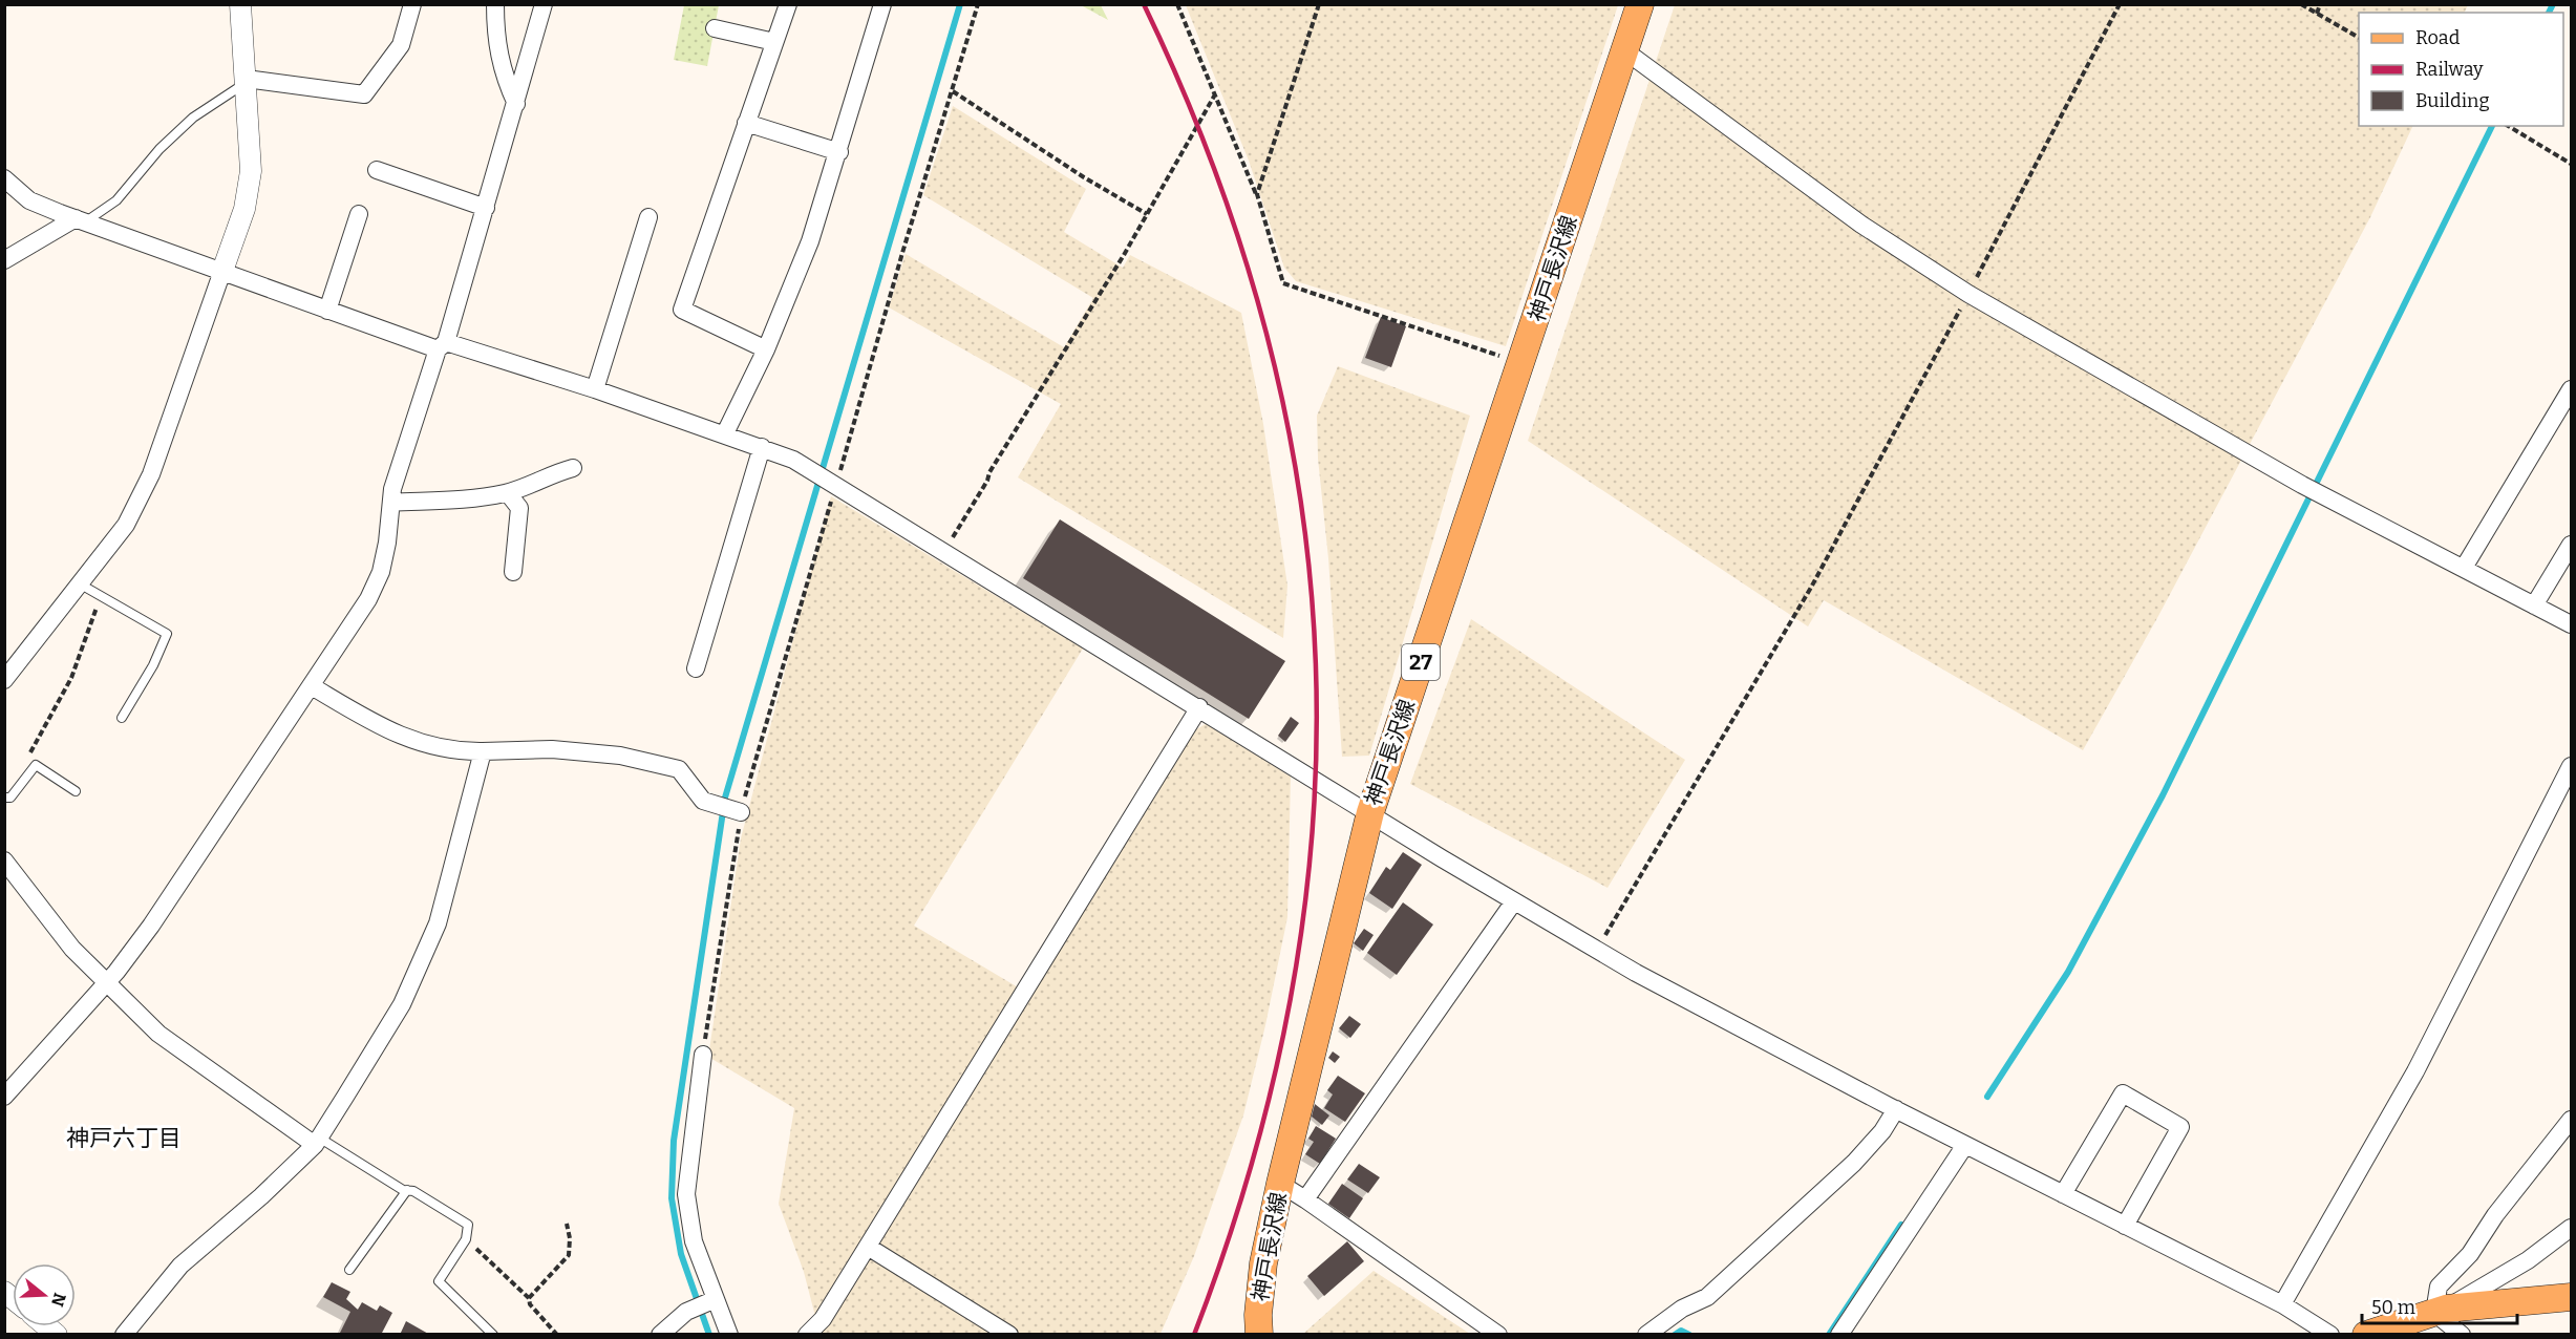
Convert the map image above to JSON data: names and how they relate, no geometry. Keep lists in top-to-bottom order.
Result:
{
  "streets": {
    "main road": ["神戸長沢線", "27"]
  },
  "districts": ["神戸六丁目"],
  "legend": ["Road", "Railway", "Building"],
  "scale_bar": "50 m",
  "north": "right"
}
